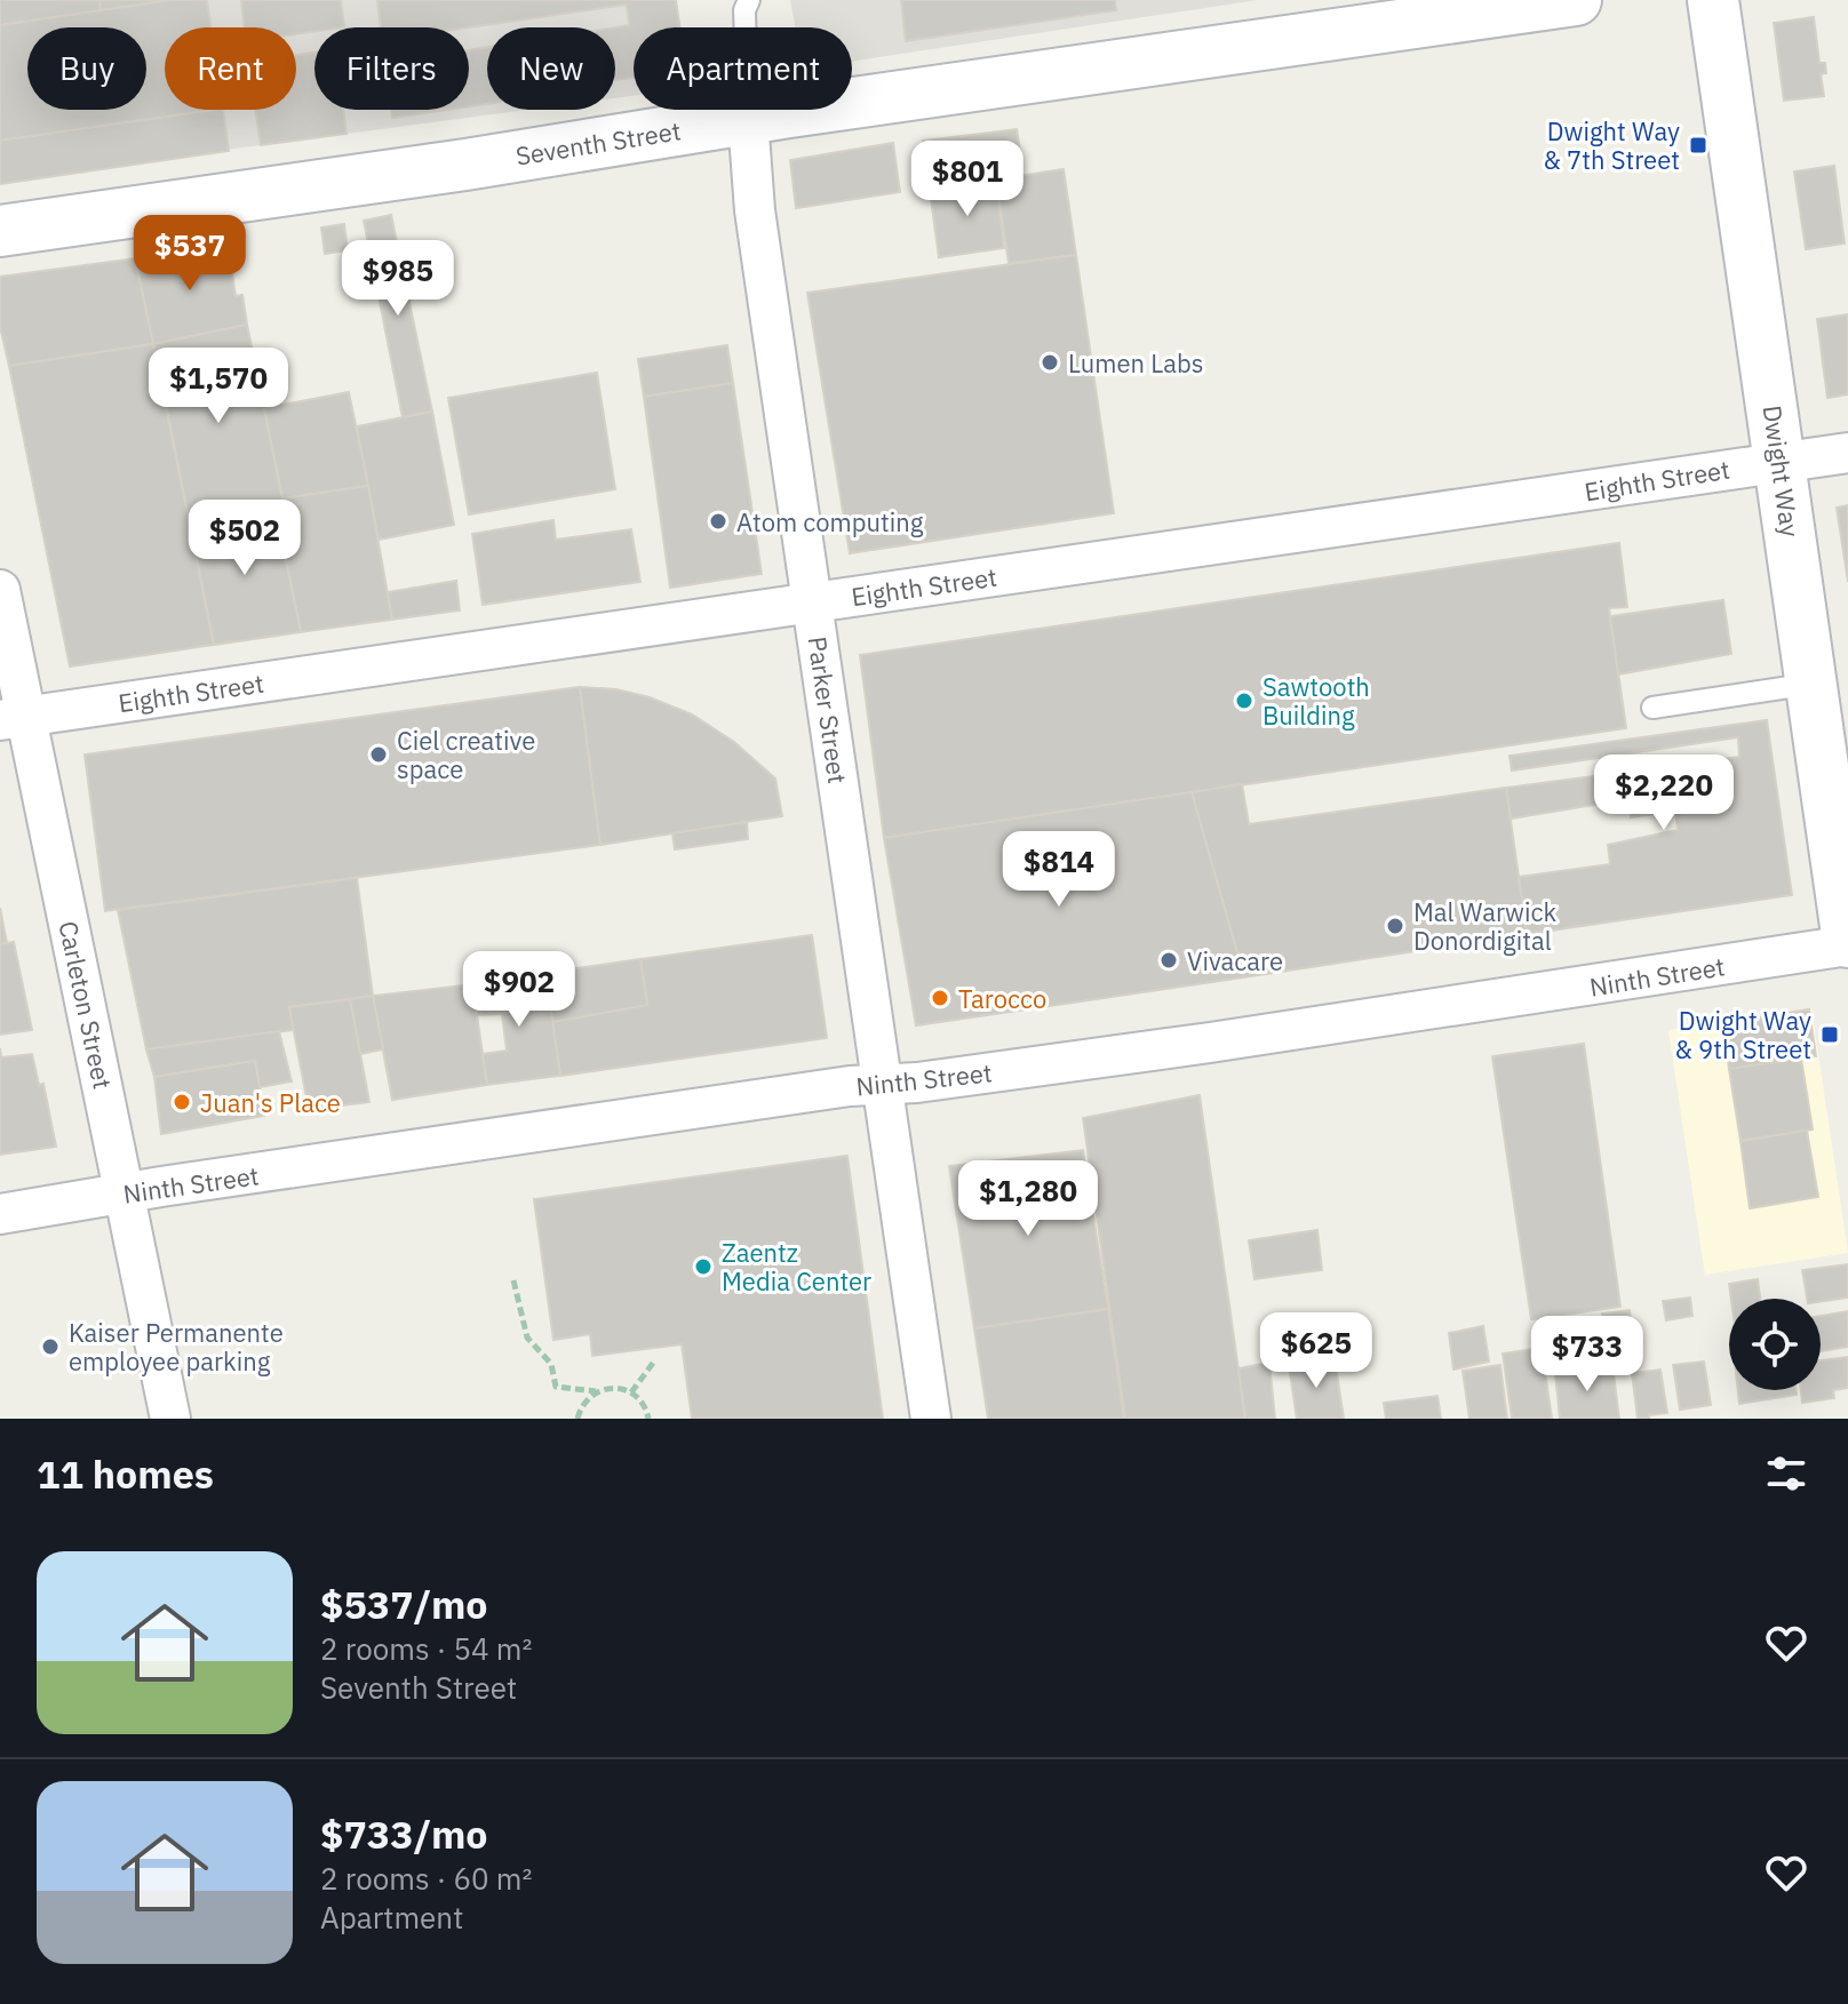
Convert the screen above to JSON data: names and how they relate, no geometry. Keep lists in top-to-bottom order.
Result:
{
  "streets": {
    "street": [
      "Seventh Street",
      "Dwight Way",
      "Eighth Street",
      "Parker Street",
      "Ninth Street",
      "Carleton Street"
    ]
  },
  "crossings": [
    ["Seventh Street", "Parker Street"],
    ["Dwight Way", "Eighth Street"],
    ["Dwight Way", "Ninth Street"],
    ["Eighth Street", "Parker Street"],
    ["Eighth Street", "Carleton Street"],
    ["Parker Street", "Ninth Street"],
    ["Ninth Street", "Carleton Street"]
  ],
  "places": {
    "transit": ["Dwight Way & 7th Street", "Dwight Way & 9th Street"],
    "other": [
      "Lumen Labs",
      "Atom computing",
      "Sawtooth Building",
      "Ciel creative space",
      "Mal Warwick Donordigital",
      "Vivacare",
      "Tarocco",
      "Juan's Place",
      "Zaentz Media Center",
      "Kaiser Permanente employee parking"
    ]
  },
  "page": {
    "chip": [
      "Buy",
      "Rent",
      "Filters",
      "New",
      "Apartment"
    ],
    "price": [
      "$801",
      "$537",
      "$985",
      "$1,570",
      "$502",
      "$2,220",
      "$814",
      "$902",
      "$1,280",
      "$625",
      "$733"
    ],
    "heading": "11 homes",
    "list": [
      {
        "name": "$537/mo",
        "note": "2 rooms · 54 m² · Seventh Street"
      },
      {
        "name": "$733/mo",
        "note": "2 rooms · 60 m² · Apartment"
      }
    ]
  }
}
